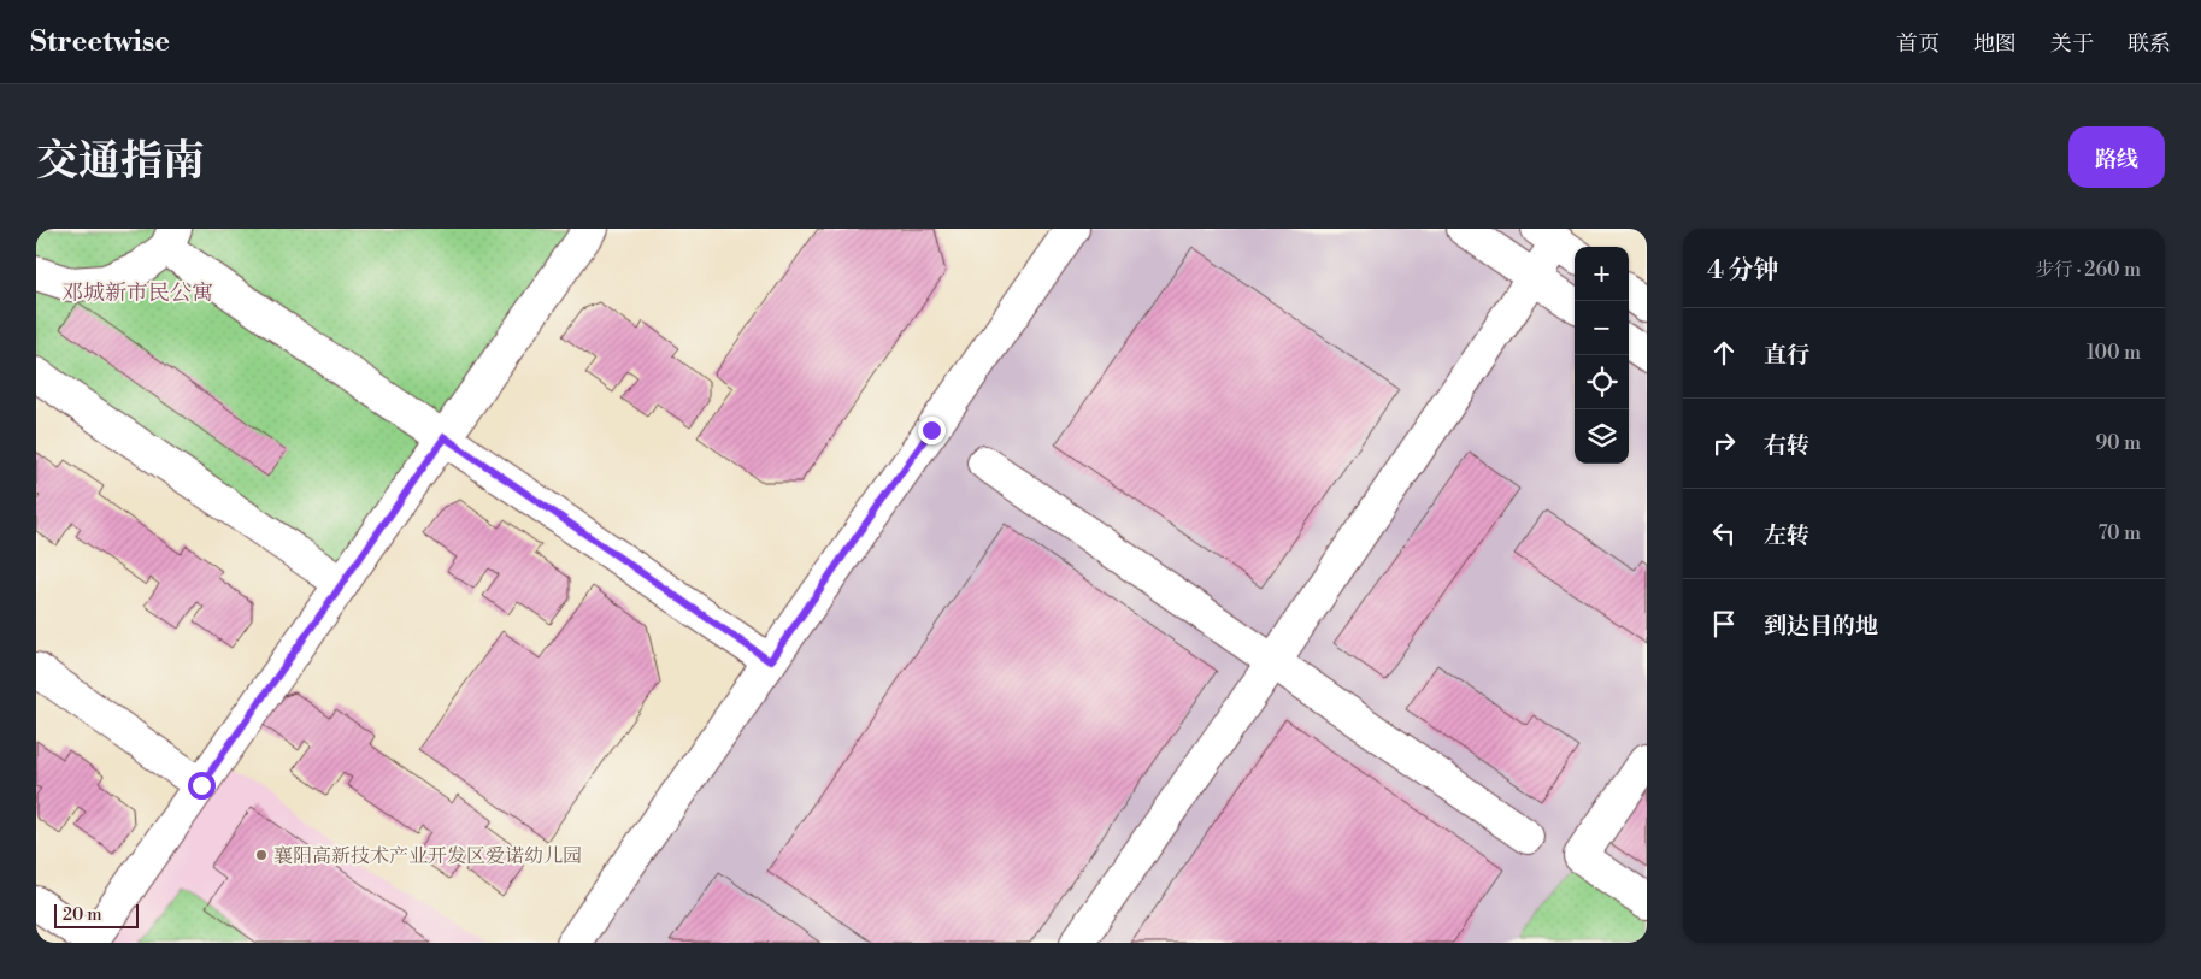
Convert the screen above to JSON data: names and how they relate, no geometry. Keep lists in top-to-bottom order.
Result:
{
  "districts": ["邓城新市民公寓"],
  "places": ["襄阳高新技术产业开发区爱诺幼儿园"],
  "scale_bar": "20 m",
  "page": {
    "header": "Streetwise",
    "nav": [
      "首页",
      "地图",
      "关于",
      "联系"
    ],
    "title": "交通指南",
    "buttons": "路线",
    "heading": ["4 分钟", "步行 · 260 m"],
    "map_buttons": ["+", "−"],
    "list": [
      ["直行", "100 m"],
      ["右转", "90 m"],
      ["左转", "70 m"],
      "到达目的地"
    ],
    "scale": "20 m"
  }
}
